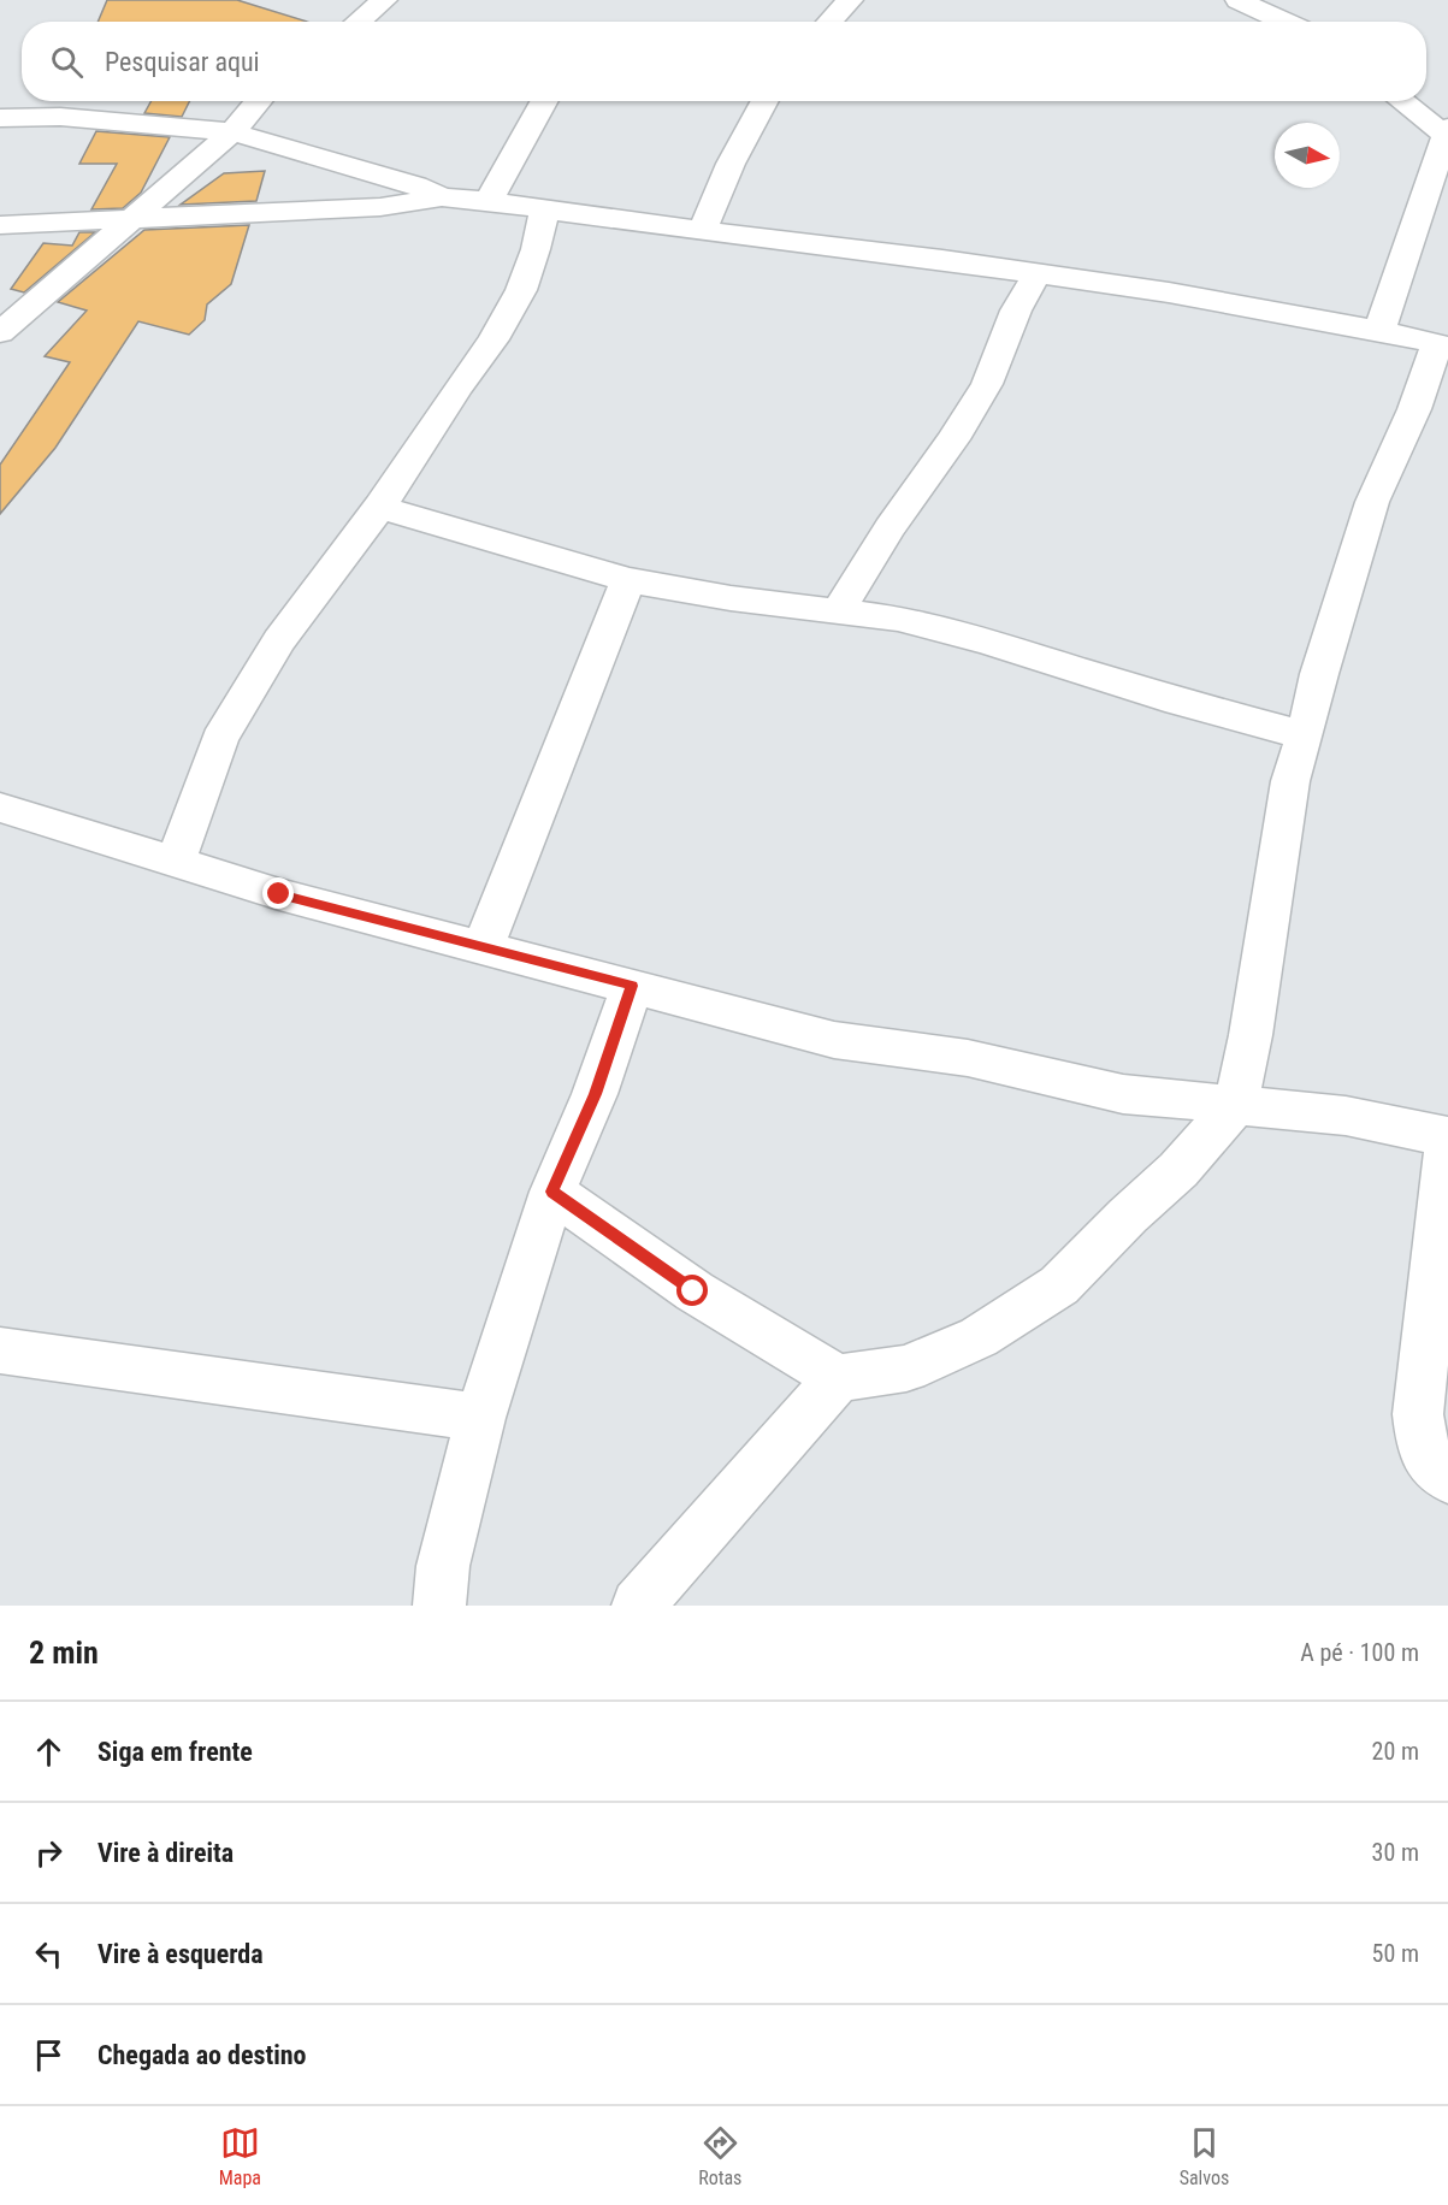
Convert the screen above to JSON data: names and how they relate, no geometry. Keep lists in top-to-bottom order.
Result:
{
  "north": "right",
  "page": {
    "search": "Pesquisar aqui",
    "heading": ["2 min", "A pé · 100 m"],
    "list": [
      ["Siga em frente", "20 m"],
      ["Vire à direita", "30 m"],
      ["Vire à esquerda", "50 m"],
      "Chegada ao destino"
    ],
    "nav": ["Mapa", "Rotas", "Salvos"]
  }
}
